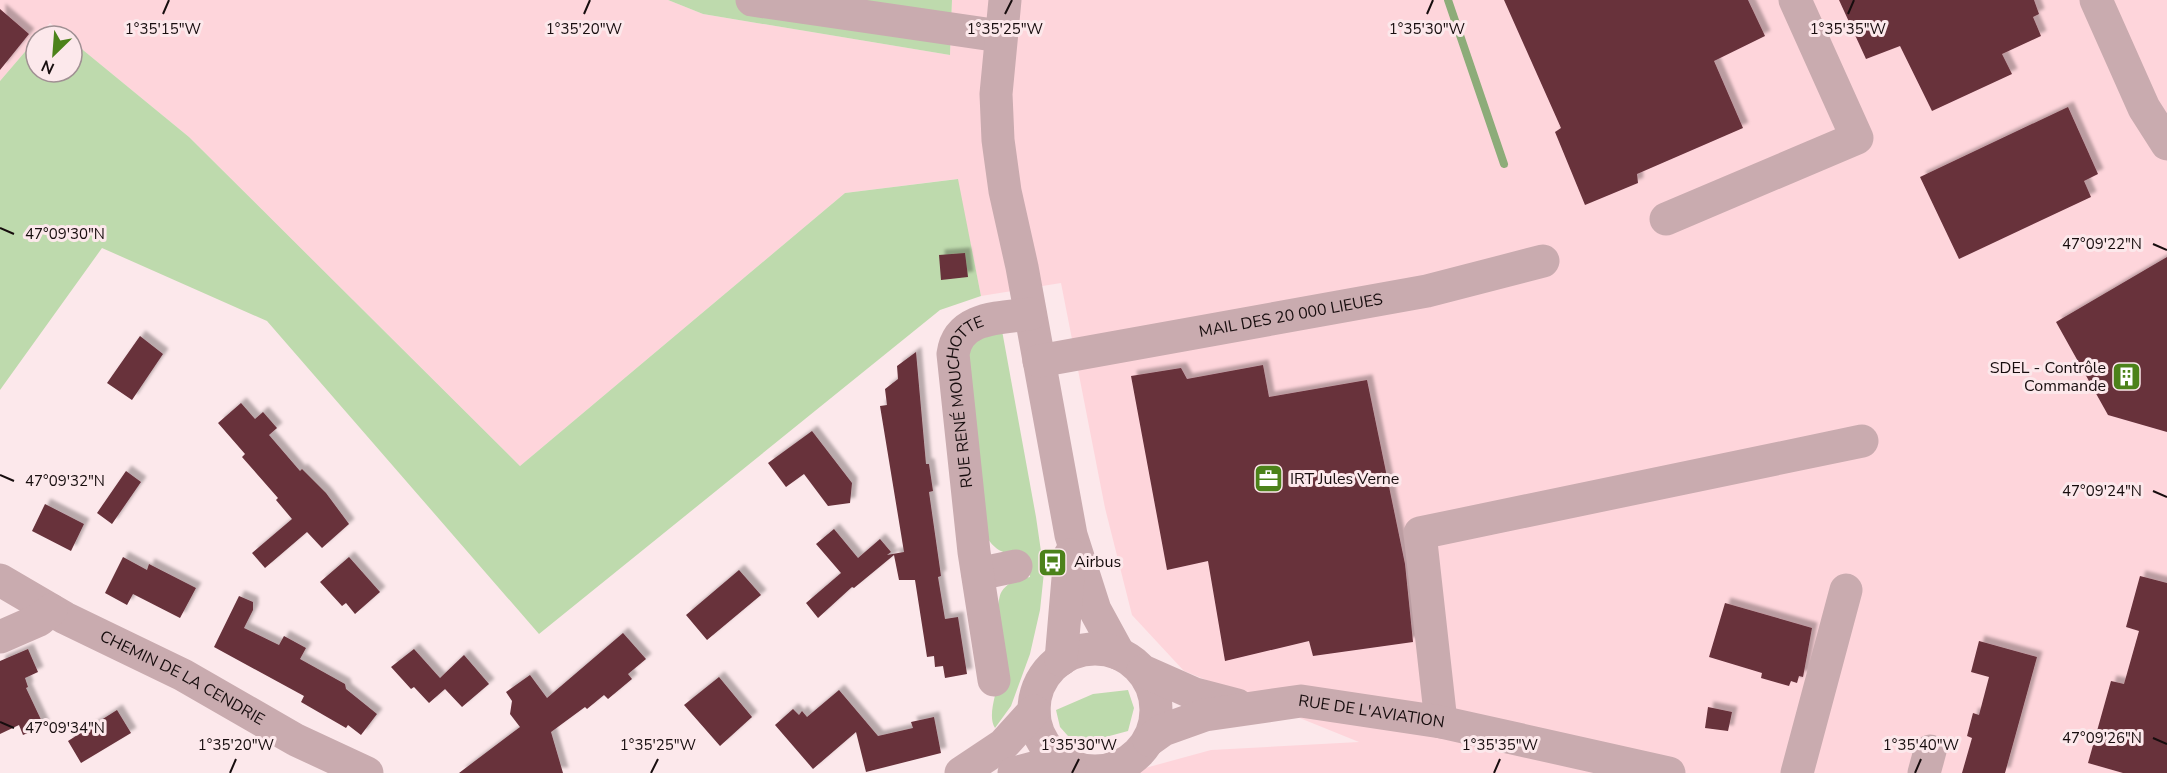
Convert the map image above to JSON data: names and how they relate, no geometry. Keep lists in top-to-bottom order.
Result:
{
  "streets": {
    "street": [
      "MAIL DES 20 000 LIEUES",
      "RUE RENÉ MOUCHOTTE",
      "CHEMIN DE LA CENDRIE",
      "RUE DE L'AVIATION"
    ]
  },
  "places": {
    "building": ["SDEL - Contrôle Commande"],
    "office": ["IRT Jules Verne"],
    "bus stop": ["Airbus"]
  },
  "north": "bottom left",
  "coordinates": [
    "1°35'20\"W",
    "1°35'25\"W",
    "1°35'30\"W",
    "1°35'35\"W",
    "1°35'15\"W",
    "47°09'30\"N",
    "47°09'22\"N",
    "47°09'32\"N",
    "47°09'24\"N",
    "47°09'34\"N",
    "47°09'26\"N",
    "1°35'40\"W"
  ]
}
